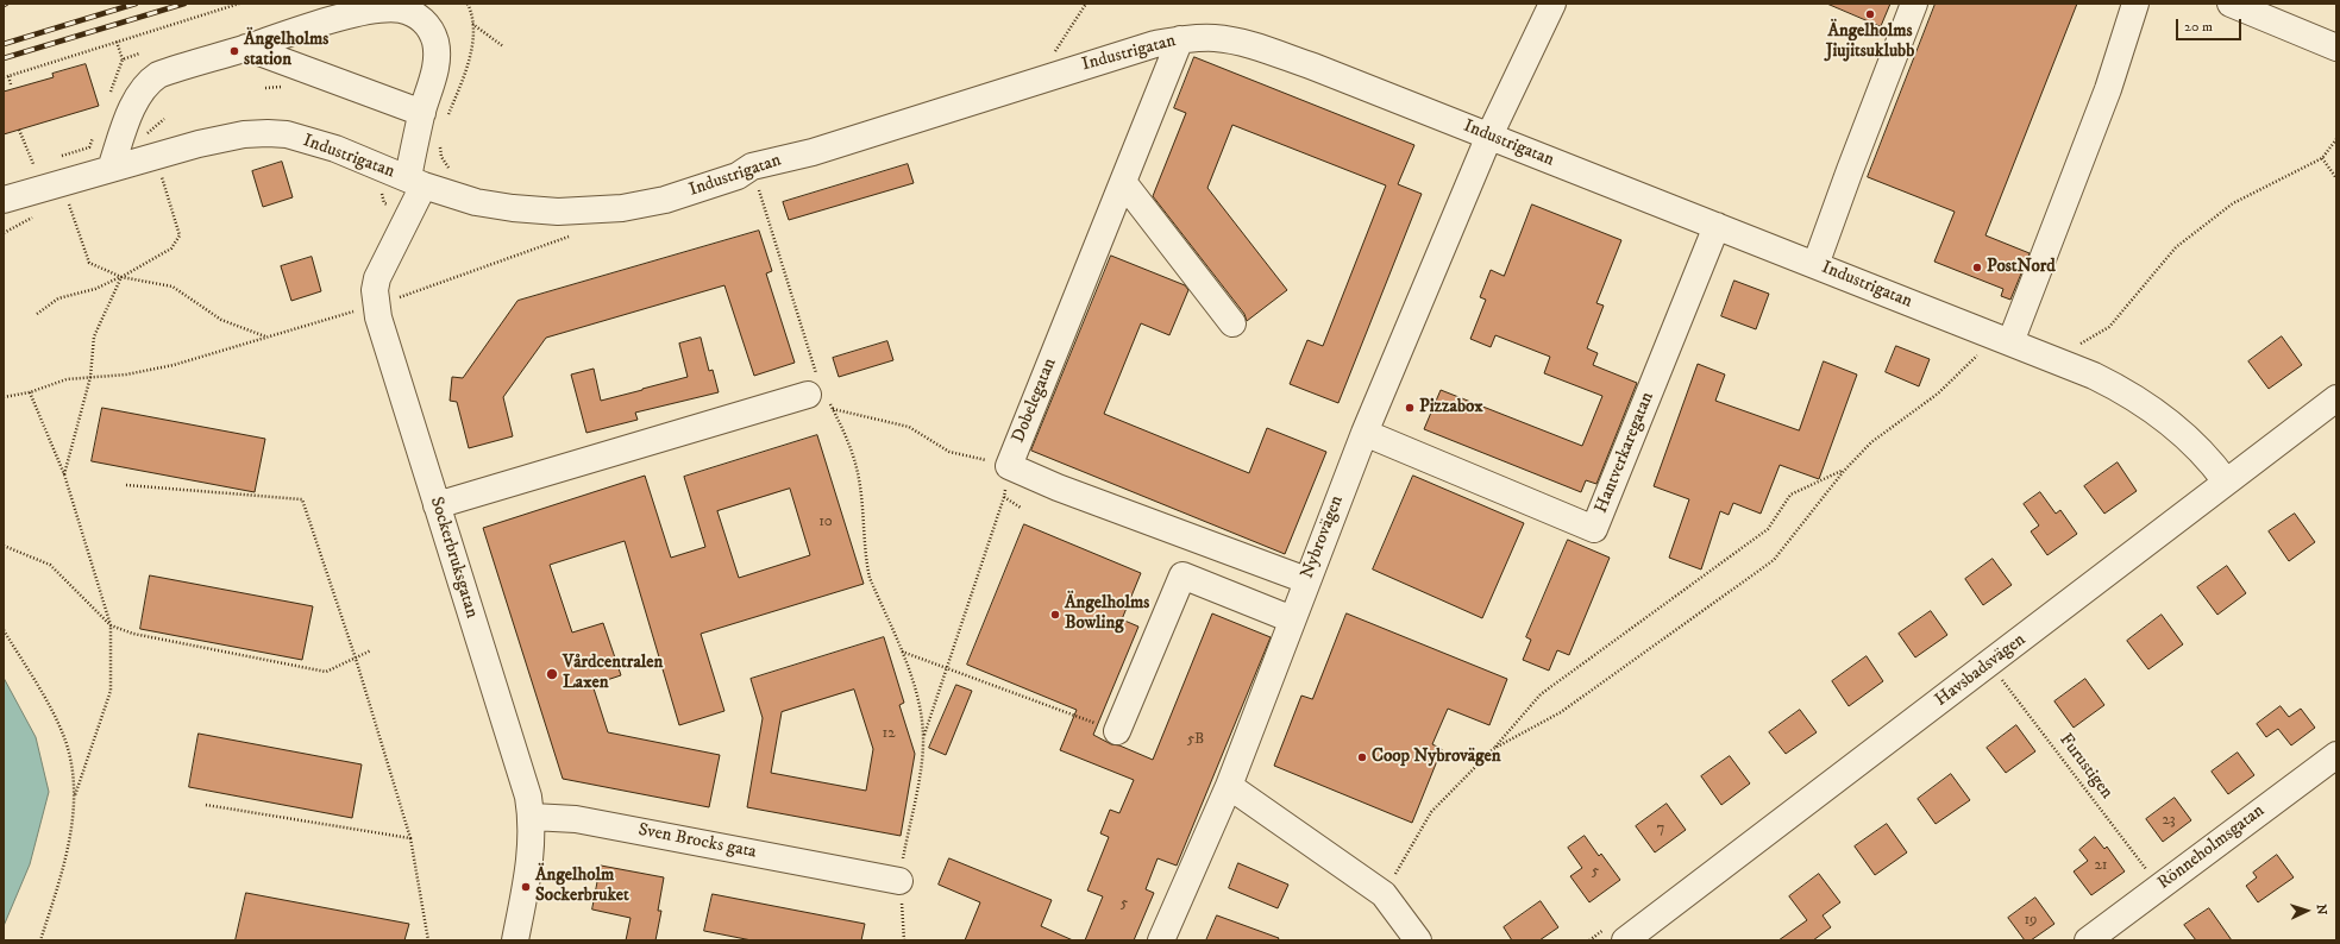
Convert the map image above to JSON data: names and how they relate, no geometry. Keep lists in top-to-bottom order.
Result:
{
  "streets": {
    "street": [
      "Industrigatan",
      "Dobelegatan",
      "Hantverkaregatan",
      "Nybrovägen",
      "Sockerbruksgatan",
      "Havsbadsvägen",
      "Sven Brocks gata",
      "Rönneholmsgatan"
    ],
    "path": ["Furustigen"]
  },
  "crossings": [
    ["Industrigatan", "Dobelegatan"],
    ["Industrigatan", "Hantverkaregatan"],
    ["Industrigatan", "Nybrovägen"],
    ["Industrigatan", "Sockerbruksgatan"],
    ["Industrigatan", "Havsbadsvägen"],
    ["Dobelegatan", "Nybrovägen"],
    ["Hantverkaregatan", "Nybrovägen"],
    ["Sockerbruksgatan", "Sven Brocks gata"],
    ["Havsbadsvägen", "Furustigen"],
    ["Furustigen", "Rönneholmsgatan"]
  ],
  "places": [
    "Ängelholms Jiujitsuklubb",
    "Ängelholms station",
    "PostNord",
    "Pizzabox",
    "Ängelholms Bowling",
    "Vårdcentralen Laxen",
    "Coop Nybrovägen",
    "Ängelholm Sockerbruket"
  ],
  "house_numbers": [
    "10",
    "12",
    "5B",
    "23",
    "7",
    "21",
    "5",
    "5",
    "19"
  ],
  "scale_bar": "20 m",
  "north": "right"
}
